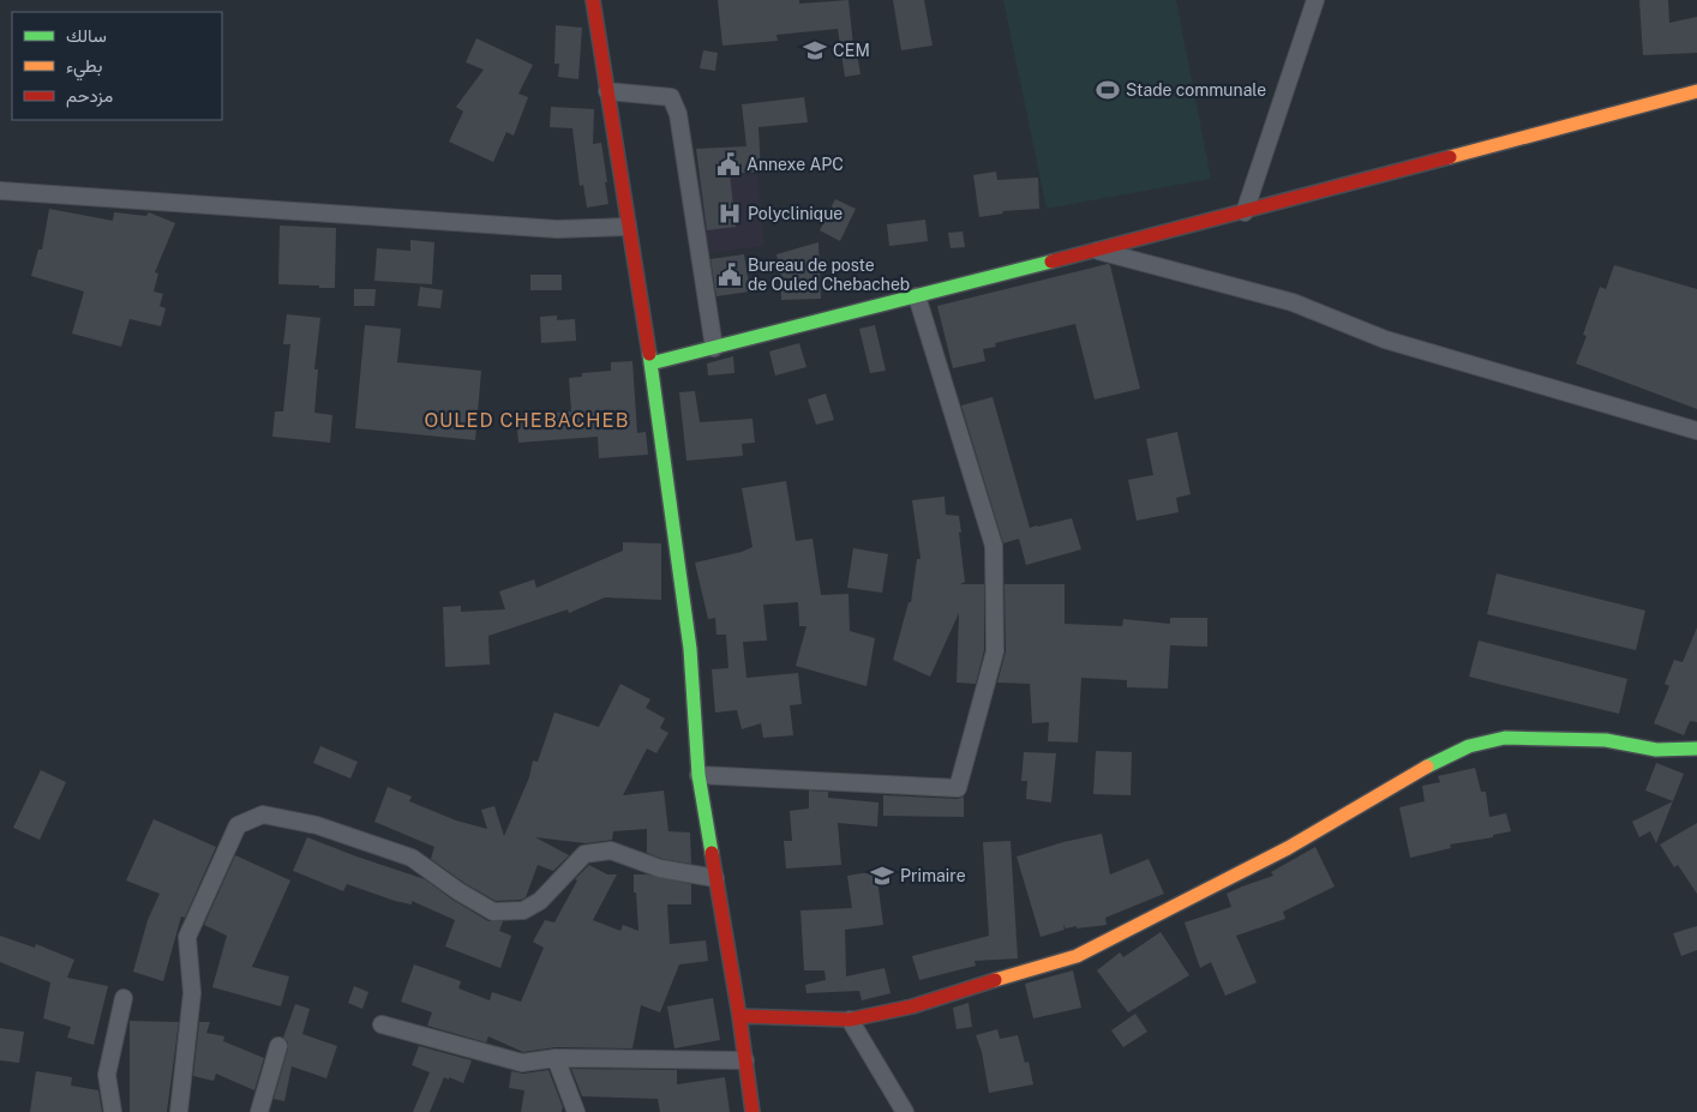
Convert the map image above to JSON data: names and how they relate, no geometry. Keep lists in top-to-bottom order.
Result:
{
  "districts": ["OULED CHEBACHEB"],
  "places": {
    "school or university": ["CEM", "Primaire"],
    "sports": ["Stade communale"],
    "public building": ["Annexe APC", "Bureau de poste de Ouled Chebacheb"],
    "hospital": ["Polyclinique"]
  },
  "legend": ["سالك", "بطيء", "مزدحم"]
}
